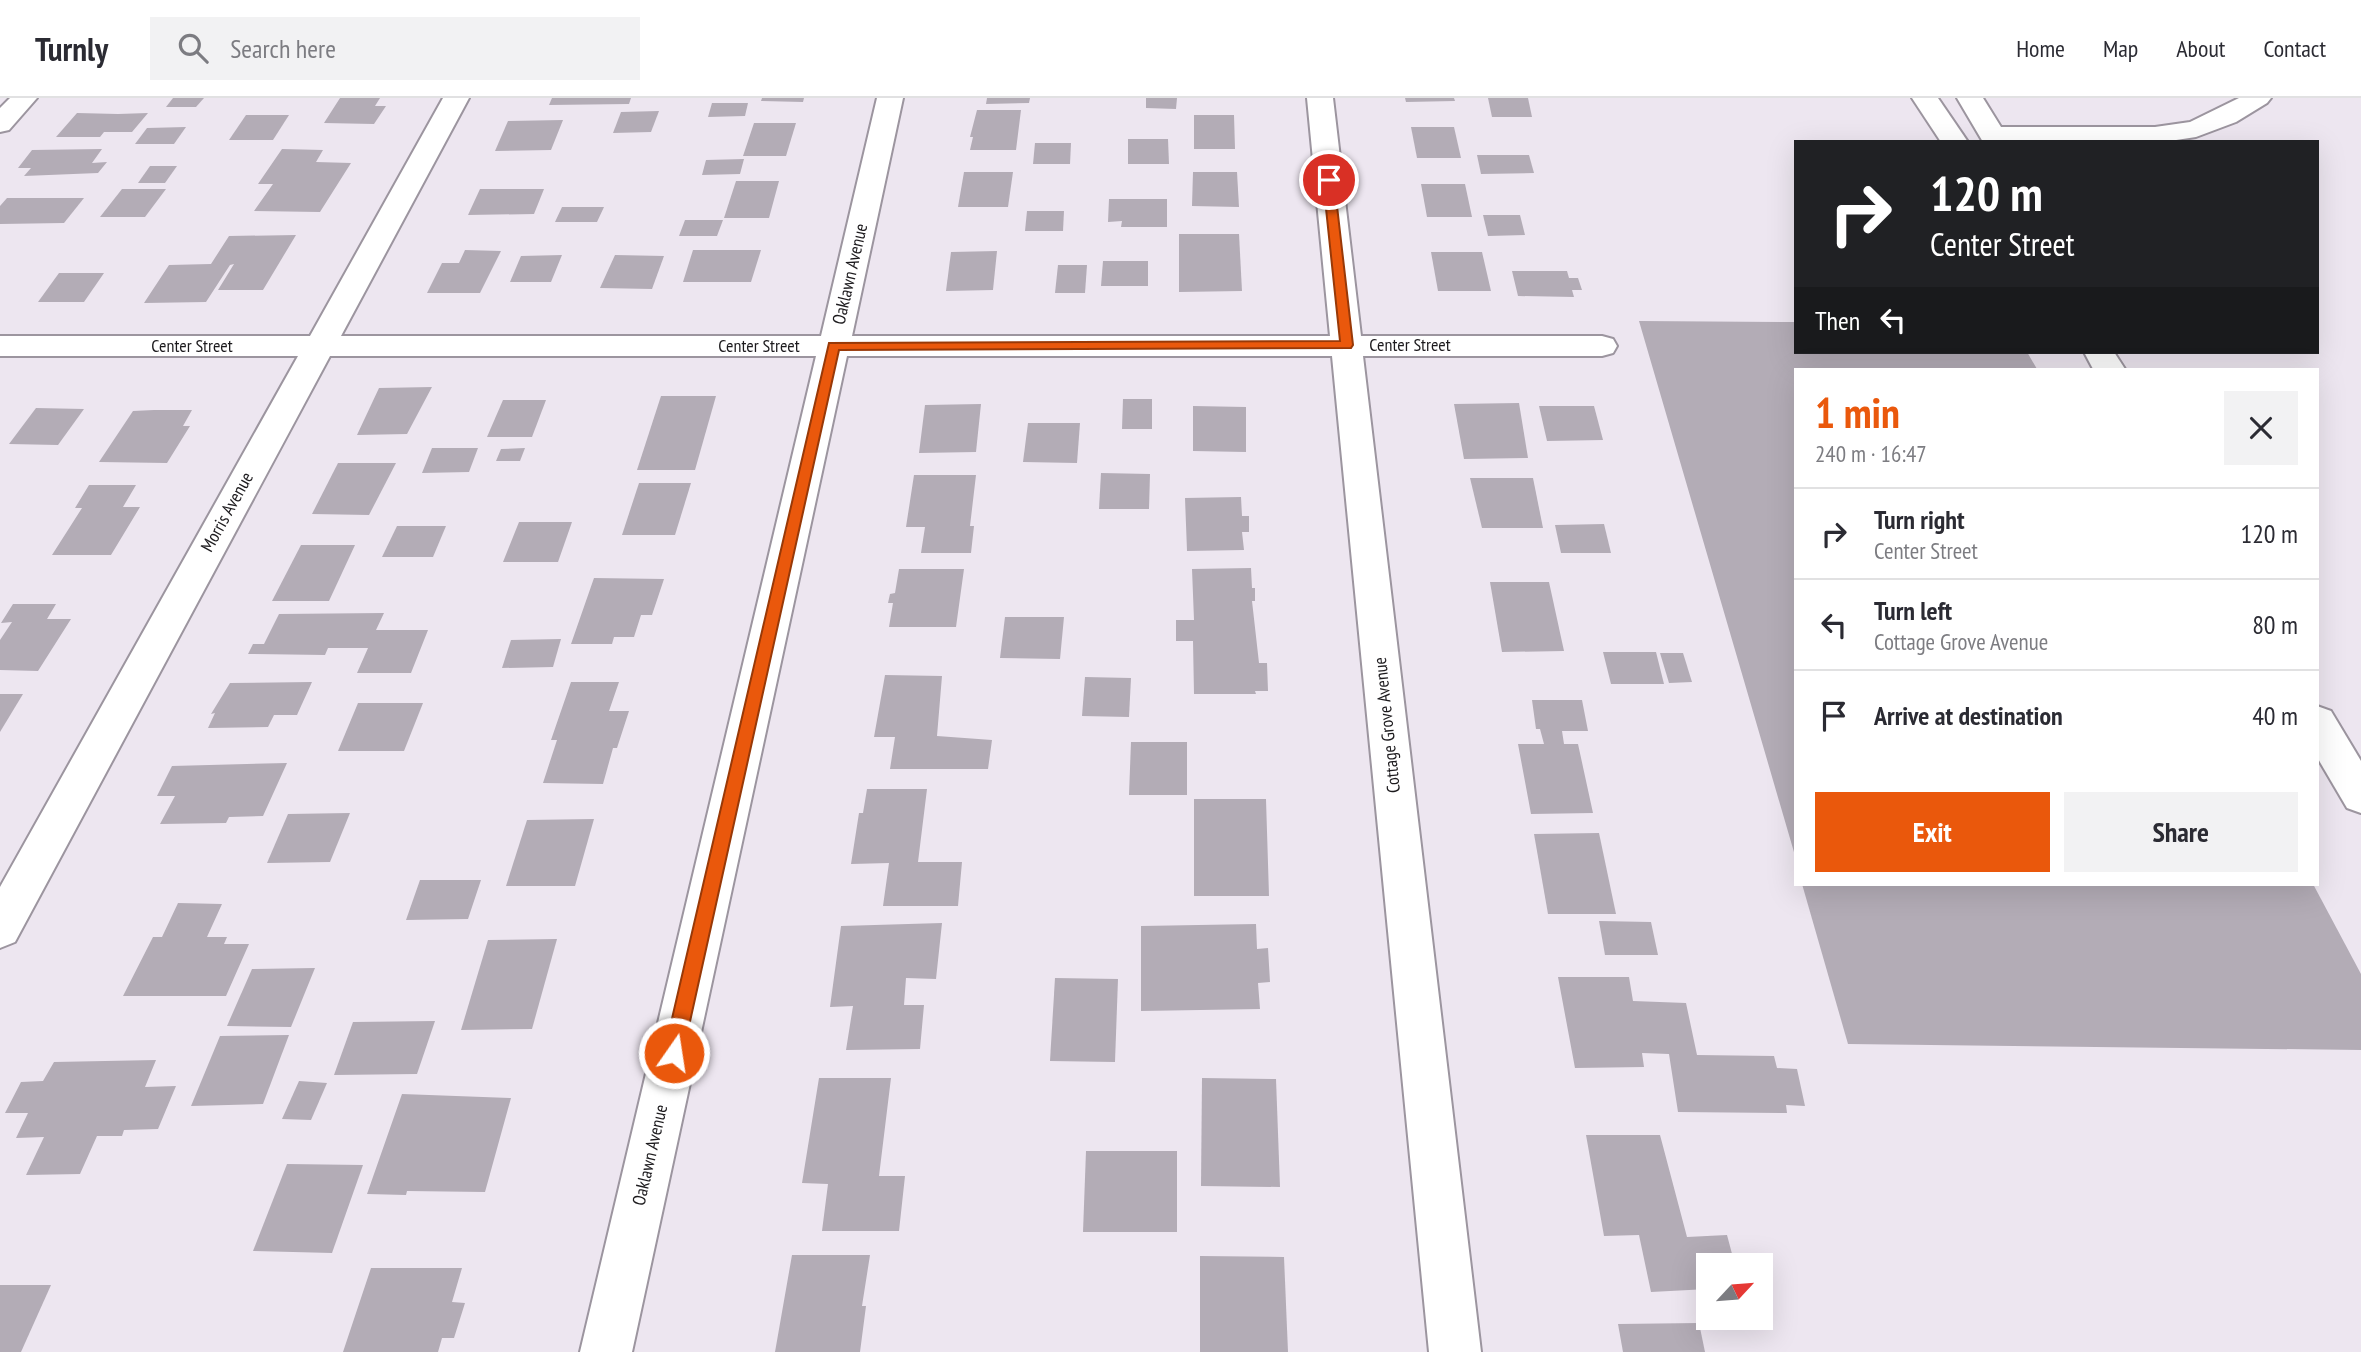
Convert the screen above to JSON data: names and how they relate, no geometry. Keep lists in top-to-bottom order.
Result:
{
  "streets": {
    "street": [
      "Oaklawn Avenue",
      "Center Street",
      "Morris Avenue",
      "Cottage Grove Avenue"
    ]
  },
  "crossings": [
    ["Oaklawn Avenue", "Center Street"],
    ["Center Street", "Morris Avenue"],
    ["Center Street", "Cottage Grove Avenue"]
  ],
  "north": "top right",
  "page": {
    "header": "Turnly",
    "search": "Search here",
    "nav": [
      "Home",
      "Map",
      "About",
      "Contact"
    ],
    "turn": ["120 m", "Center Street"],
    "then": "Then",
    "heading": ["1 min", "240 m · 16:47"],
    "list": [
      {
        "name": "Turn right",
        "note": "Center Street",
        "value": "120 m"
      },
      {
        "name": "Turn left",
        "note": "Cottage Grove Avenue",
        "value": "80 m"
      },
      {
        "name": "Arrive at destination",
        "value": "40 m"
      }
    ],
    "buttons": ["Exit", "Share"]
  }
}
